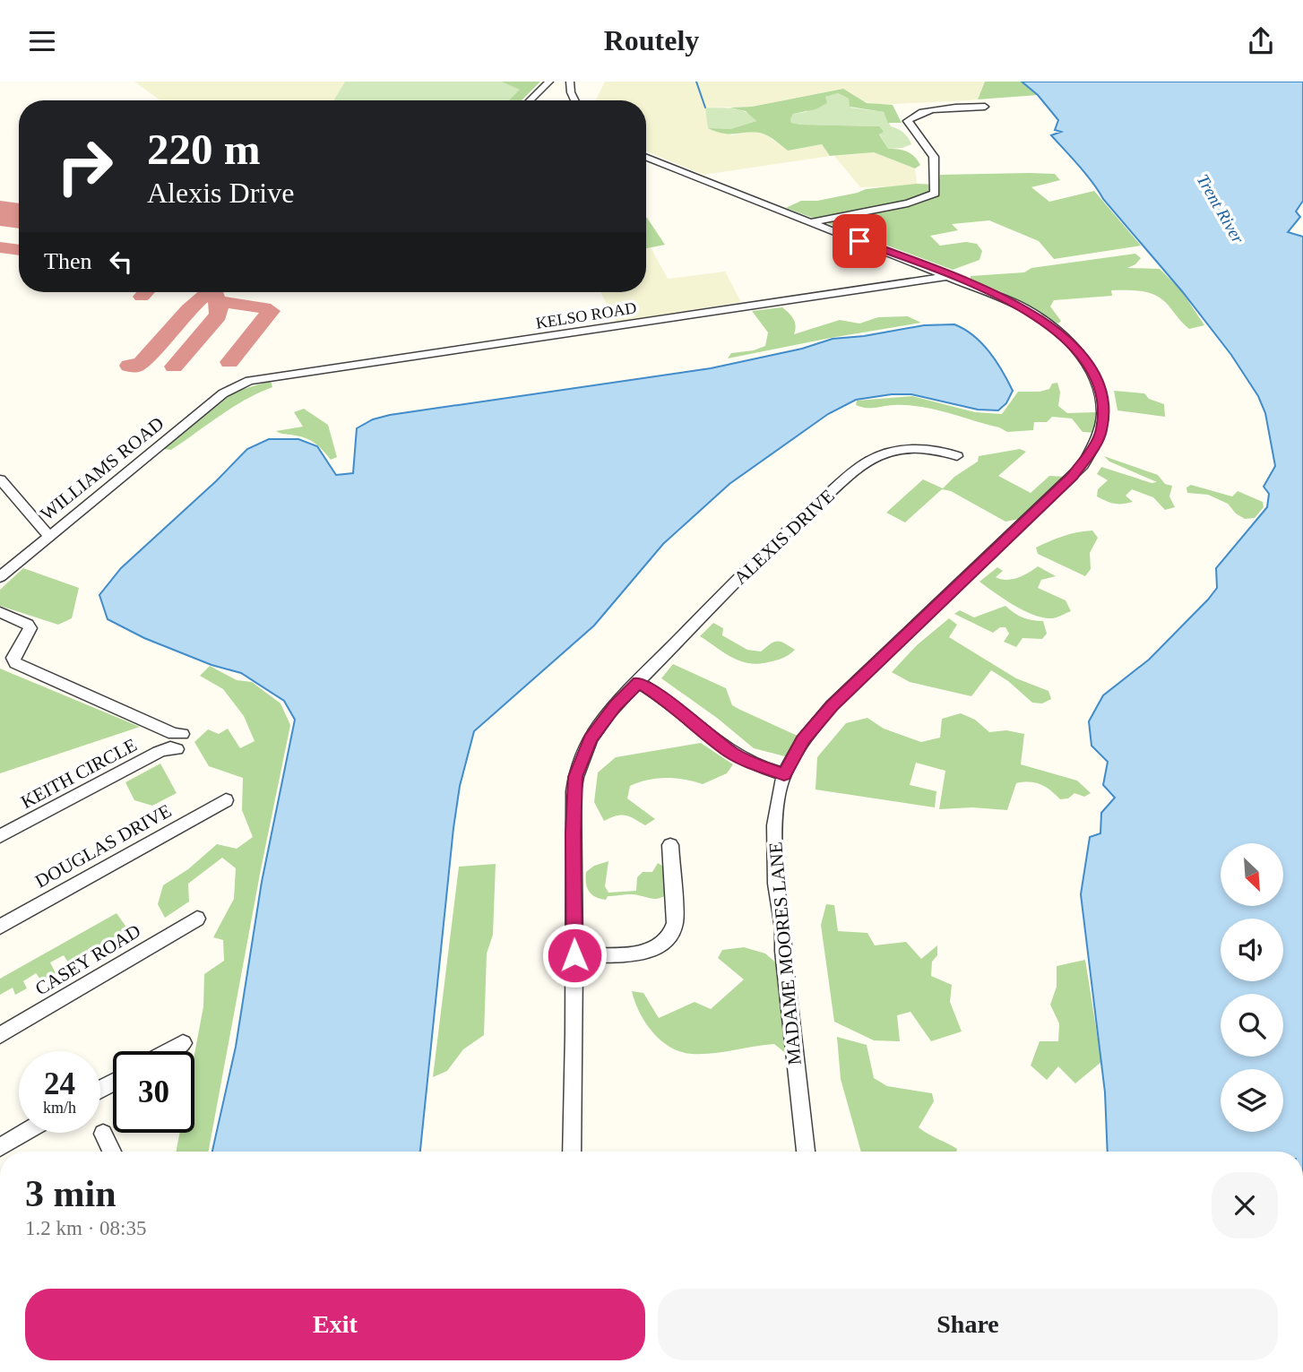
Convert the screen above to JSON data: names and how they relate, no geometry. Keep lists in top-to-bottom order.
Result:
{
  "streets": {
    "street": [
      "KELSO ROAD",
      "WILLIAMS ROAD",
      "ALEXIS DRIVE",
      "KEITH CIRCLE",
      "DOUGLAS DRIVE",
      "MADAME MOORES LANE",
      "CASEY ROAD"
    ]
  },
  "crossings": [
    ["KELSO ROAD", "WILLIAMS ROAD"],
    ["KELSO ROAD", "MADAME MOORES LANE"]
  ],
  "water": ["Trent River"],
  "north": "bottom right",
  "page": {
    "header": "Routely",
    "turn": ["220 m", "Alexis Drive"],
    "then": "Then",
    "speed": "24 km/h",
    "limit": "30",
    "heading": ["3 min", "1.2 km · 08:35"],
    "buttons": ["Exit", "Share"]
  }
}
